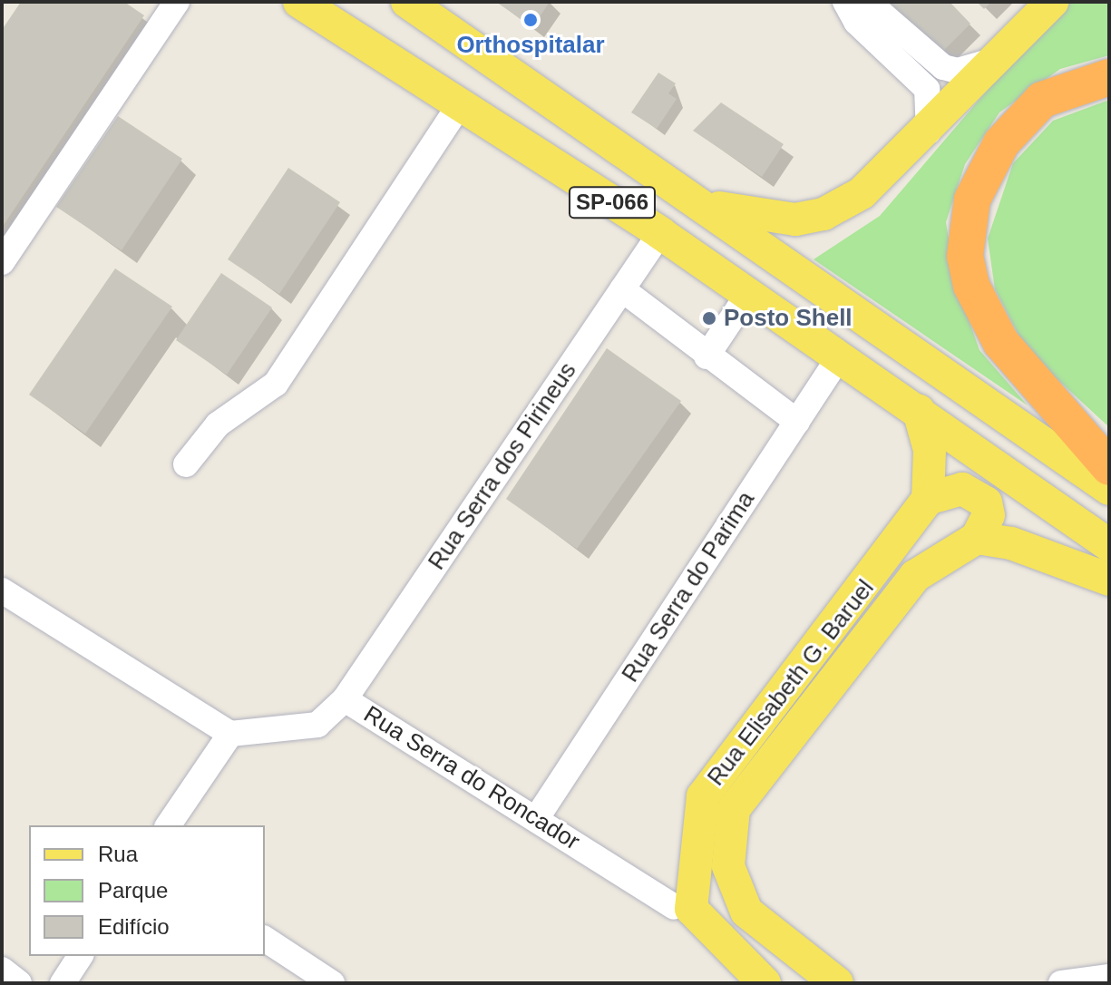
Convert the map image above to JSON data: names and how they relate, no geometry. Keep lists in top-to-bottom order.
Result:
{
  "streets": {
    "main road": ["SP-066", "Rua Elisabeth G. Baruel"],
    "street": ["Rua Serra dos Pirineus", "Rua Serra do Parima", "Rua Serra do Roncador"]
  },
  "crossings": [
    ["SP-066", "Rua Serra dos Pirineus"],
    ["SP-066", "Rua Serra do Parima"],
    ["Rua Serra dos Pirineus", "Rua Serra do Roncador"],
    ["Rua Serra do Parima", "Rua Serra do Roncador"]
  ],
  "places": ["Orthospitalar", "Posto Shell"],
  "legend": ["Rua", "Parque", "Edifício"]
}
